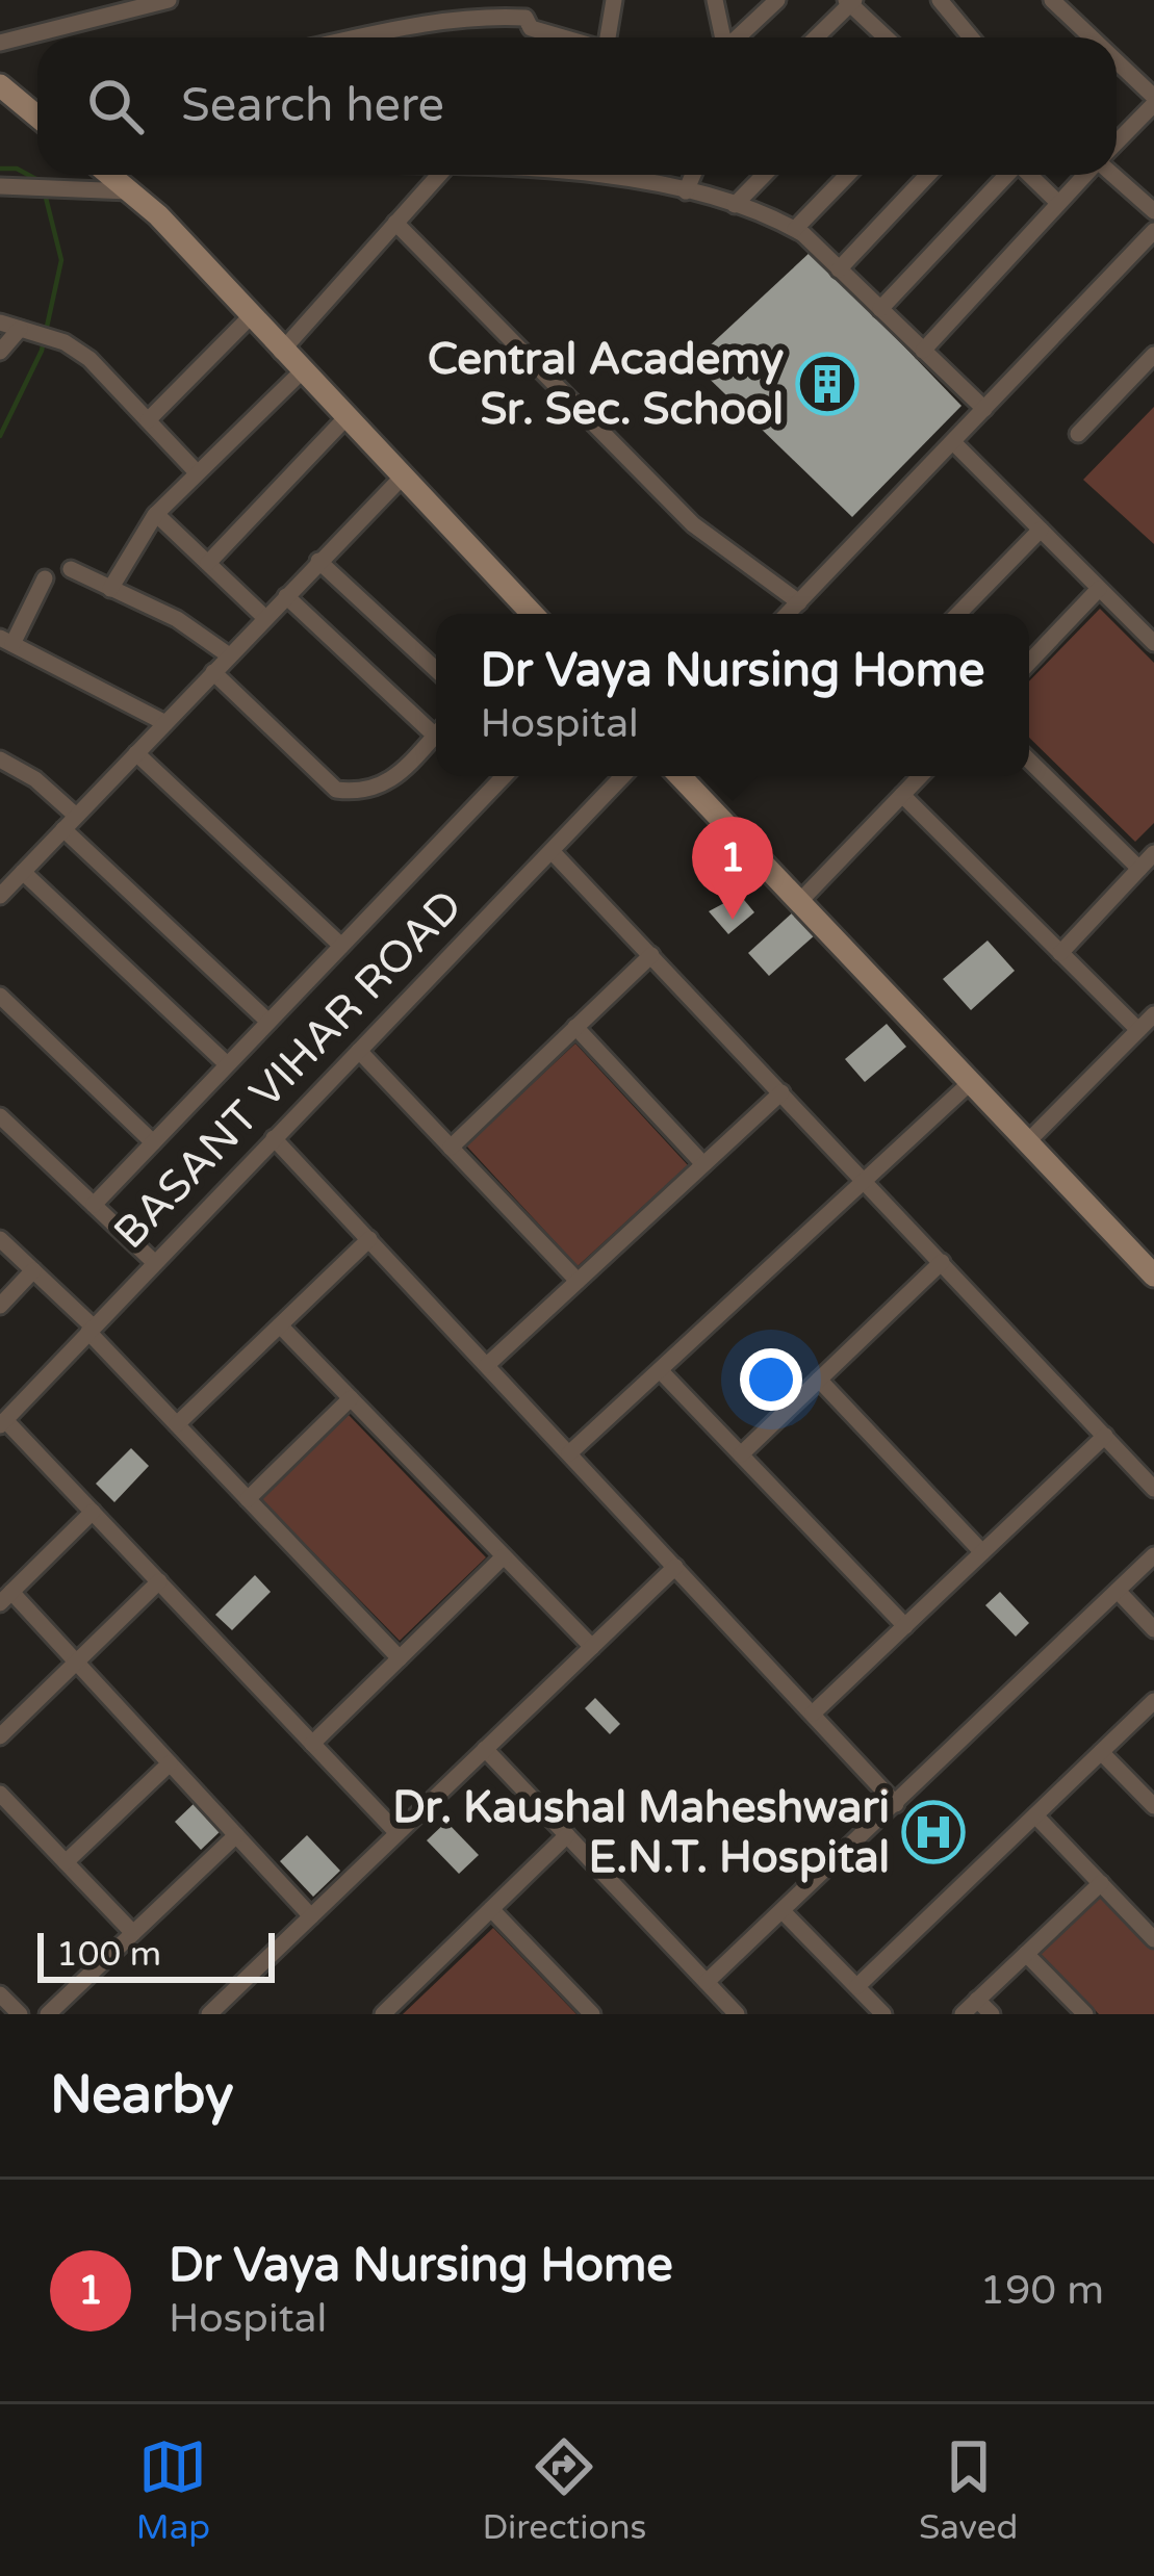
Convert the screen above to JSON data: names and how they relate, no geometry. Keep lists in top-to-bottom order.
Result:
{
  "streets": {
    "street": ["BASANT VIHAR ROAD"]
  },
  "places": {
    "building": ["Central Academy Sr. Sec. School"],
    "hospital": ["Dr. Kaushal Maheshwari E.N.T. Hospital"]
  },
  "scale_bar": "100 m",
  "page": {
    "search": "Search here",
    "popup": ["Dr Vaya Nursing Home", "Hospital"],
    "pins": "1",
    "scale": "100 m",
    "heading": "Nearby",
    "list": [
      {
        "mark": "1",
        "name": "Dr Vaya Nursing Home",
        "note": "Hospital",
        "value": "190 m"
      }
    ],
    "nav": ["Map", "Directions", "Saved"]
  }
}
